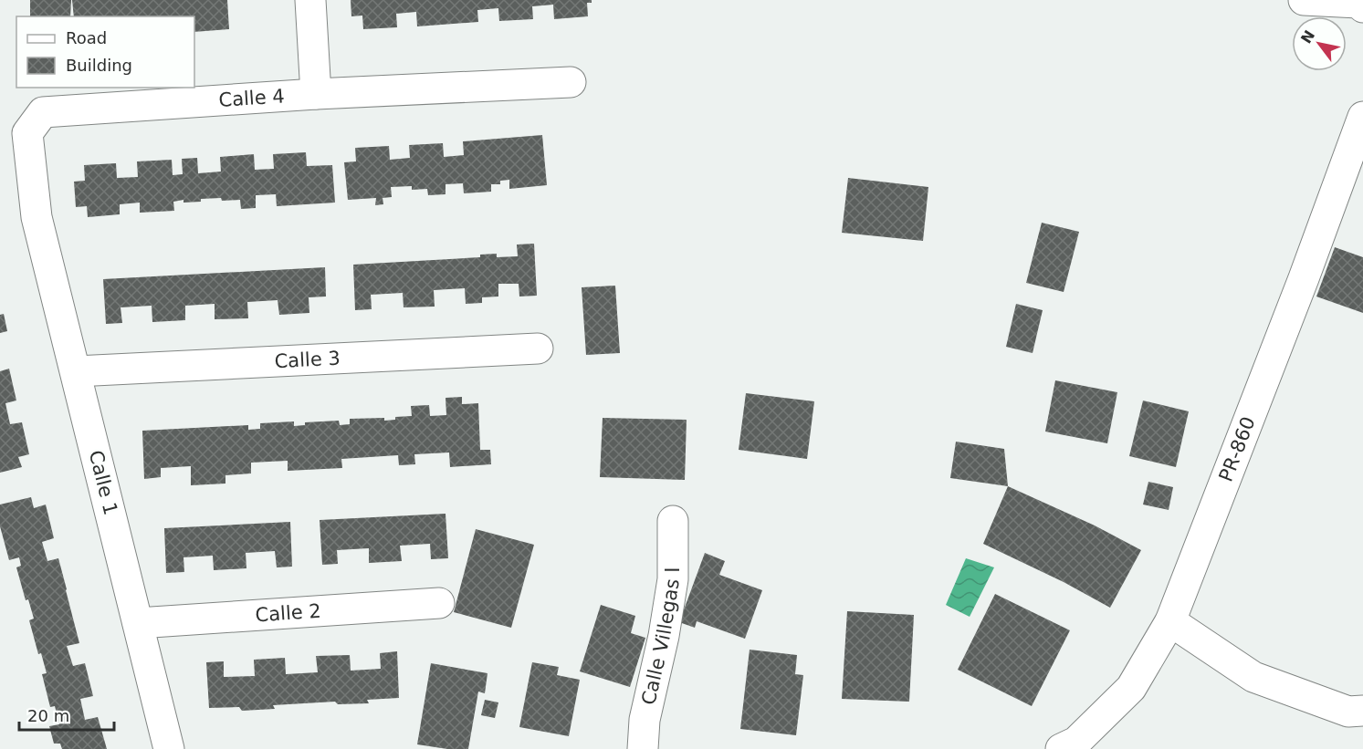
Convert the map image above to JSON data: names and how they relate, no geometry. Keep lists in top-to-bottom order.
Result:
{
  "streets": {
    "street": [
      "Calle 4",
      "Calle 3",
      "PR-860",
      "Calle 1",
      "Calle 2",
      "Calle Villegas I"
    ]
  },
  "crossings": [
    ["Calle 4", "Calle 1"],
    ["Calle 3", "Calle 1"],
    ["Calle 1", "Calle 2"]
  ],
  "legend": ["Road", "Building"],
  "scale_bar": "20 m",
  "north": "top left"
}
